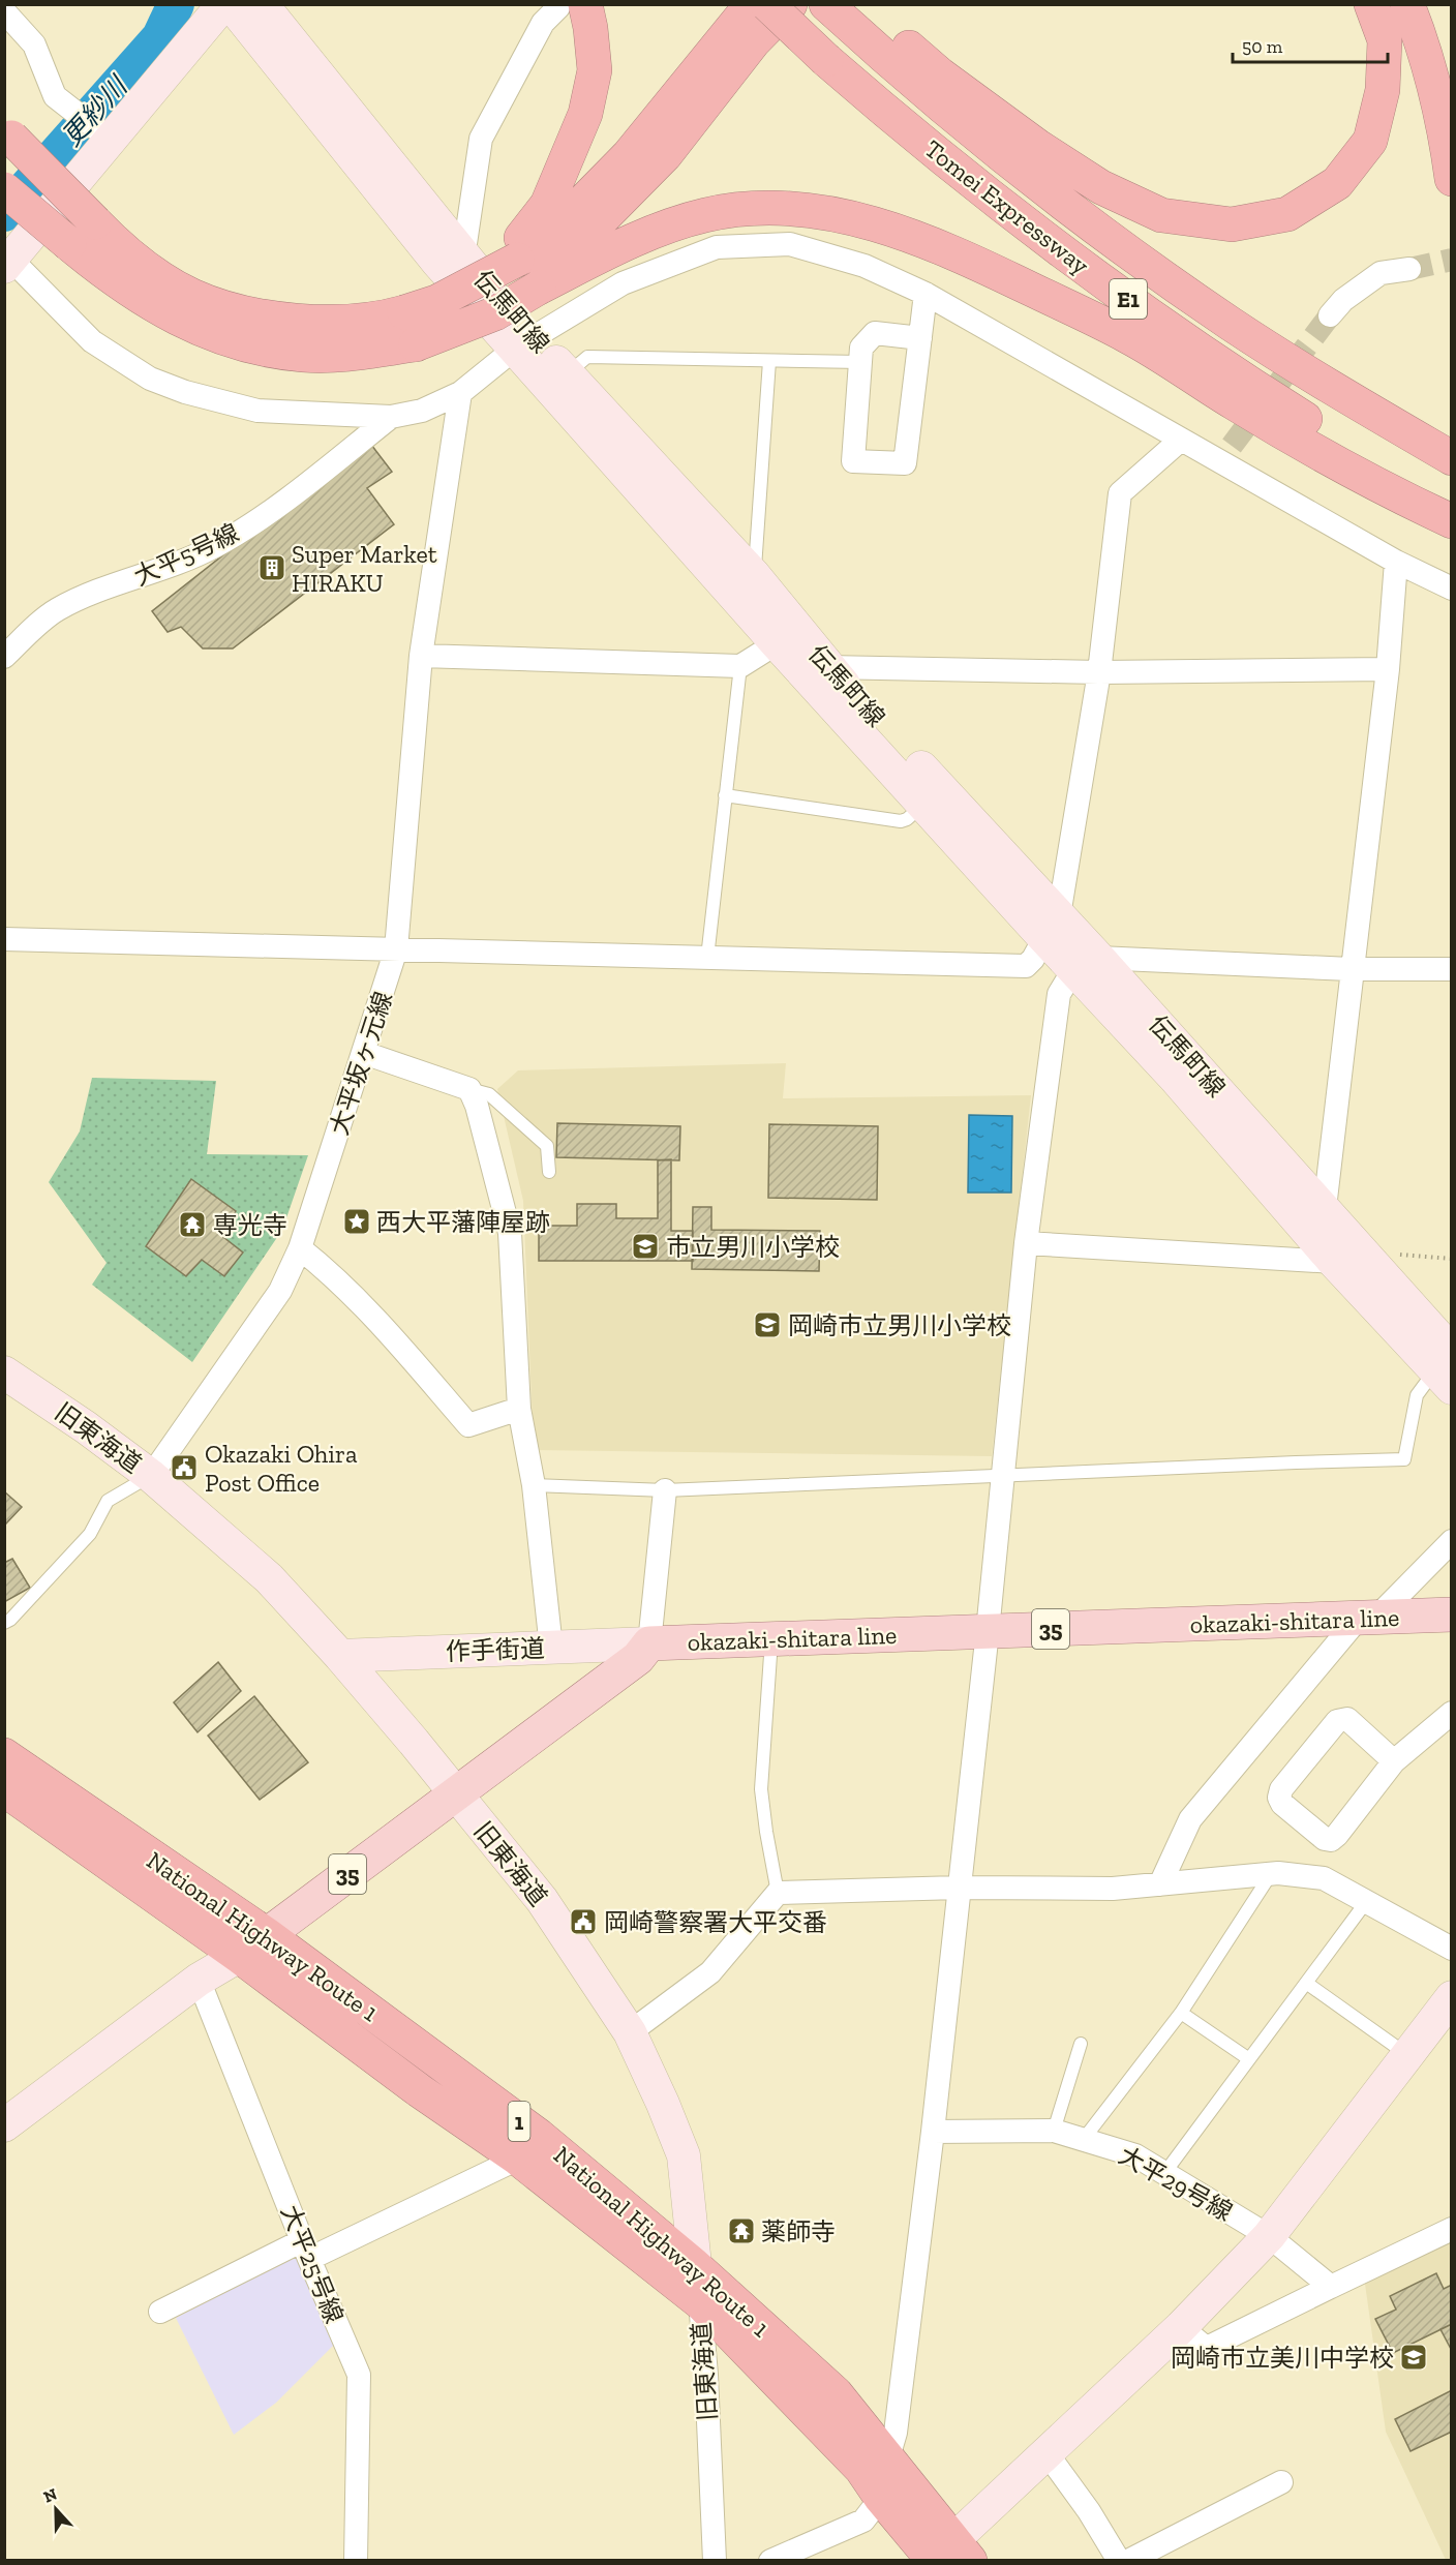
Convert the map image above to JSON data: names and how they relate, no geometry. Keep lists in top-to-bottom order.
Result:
{
  "streets": {
    "highway": [
      "Tomei Expressway",
      "E1",
      "National Highway Route 1",
      "1"
    ],
    "main road": ["okazaki-shitara line", "35"],
    "street": [
      "伝馬町線",
      "大平5号線",
      "大平坂ヶ元線",
      "旧東海道",
      "作手街道",
      "大平29号線",
      "大平25号線"
    ]
  },
  "crossings": [
    ["大平坂ヶ元線", "旧東海道"],
    ["旧東海道", "35"],
    ["旧東海道", "作手街道"],
    ["旧東海道", "National Highway Route 1"],
    ["okazaki-shitara line", "35"],
    ["okazaki-shitara line", "作手街道"],
    ["35", "作手街道"],
    ["35", "National Highway Route 1"]
  ],
  "water": ["更紗川"],
  "places": {
    "building": ["Super Market HIRAKU"],
    "place": ["西大平藩陣屋跡"],
    "temple": ["専光寺", "薬師寺"],
    "school or university": ["市立男川小学校", "岡崎市立男川小学校", "岡崎市立美川中学校"],
    "public building": ["Okazaki Ohira Post Office", "岡崎警察署大平交番"]
  },
  "scale_bar": "50 m",
  "north": "top"
}
